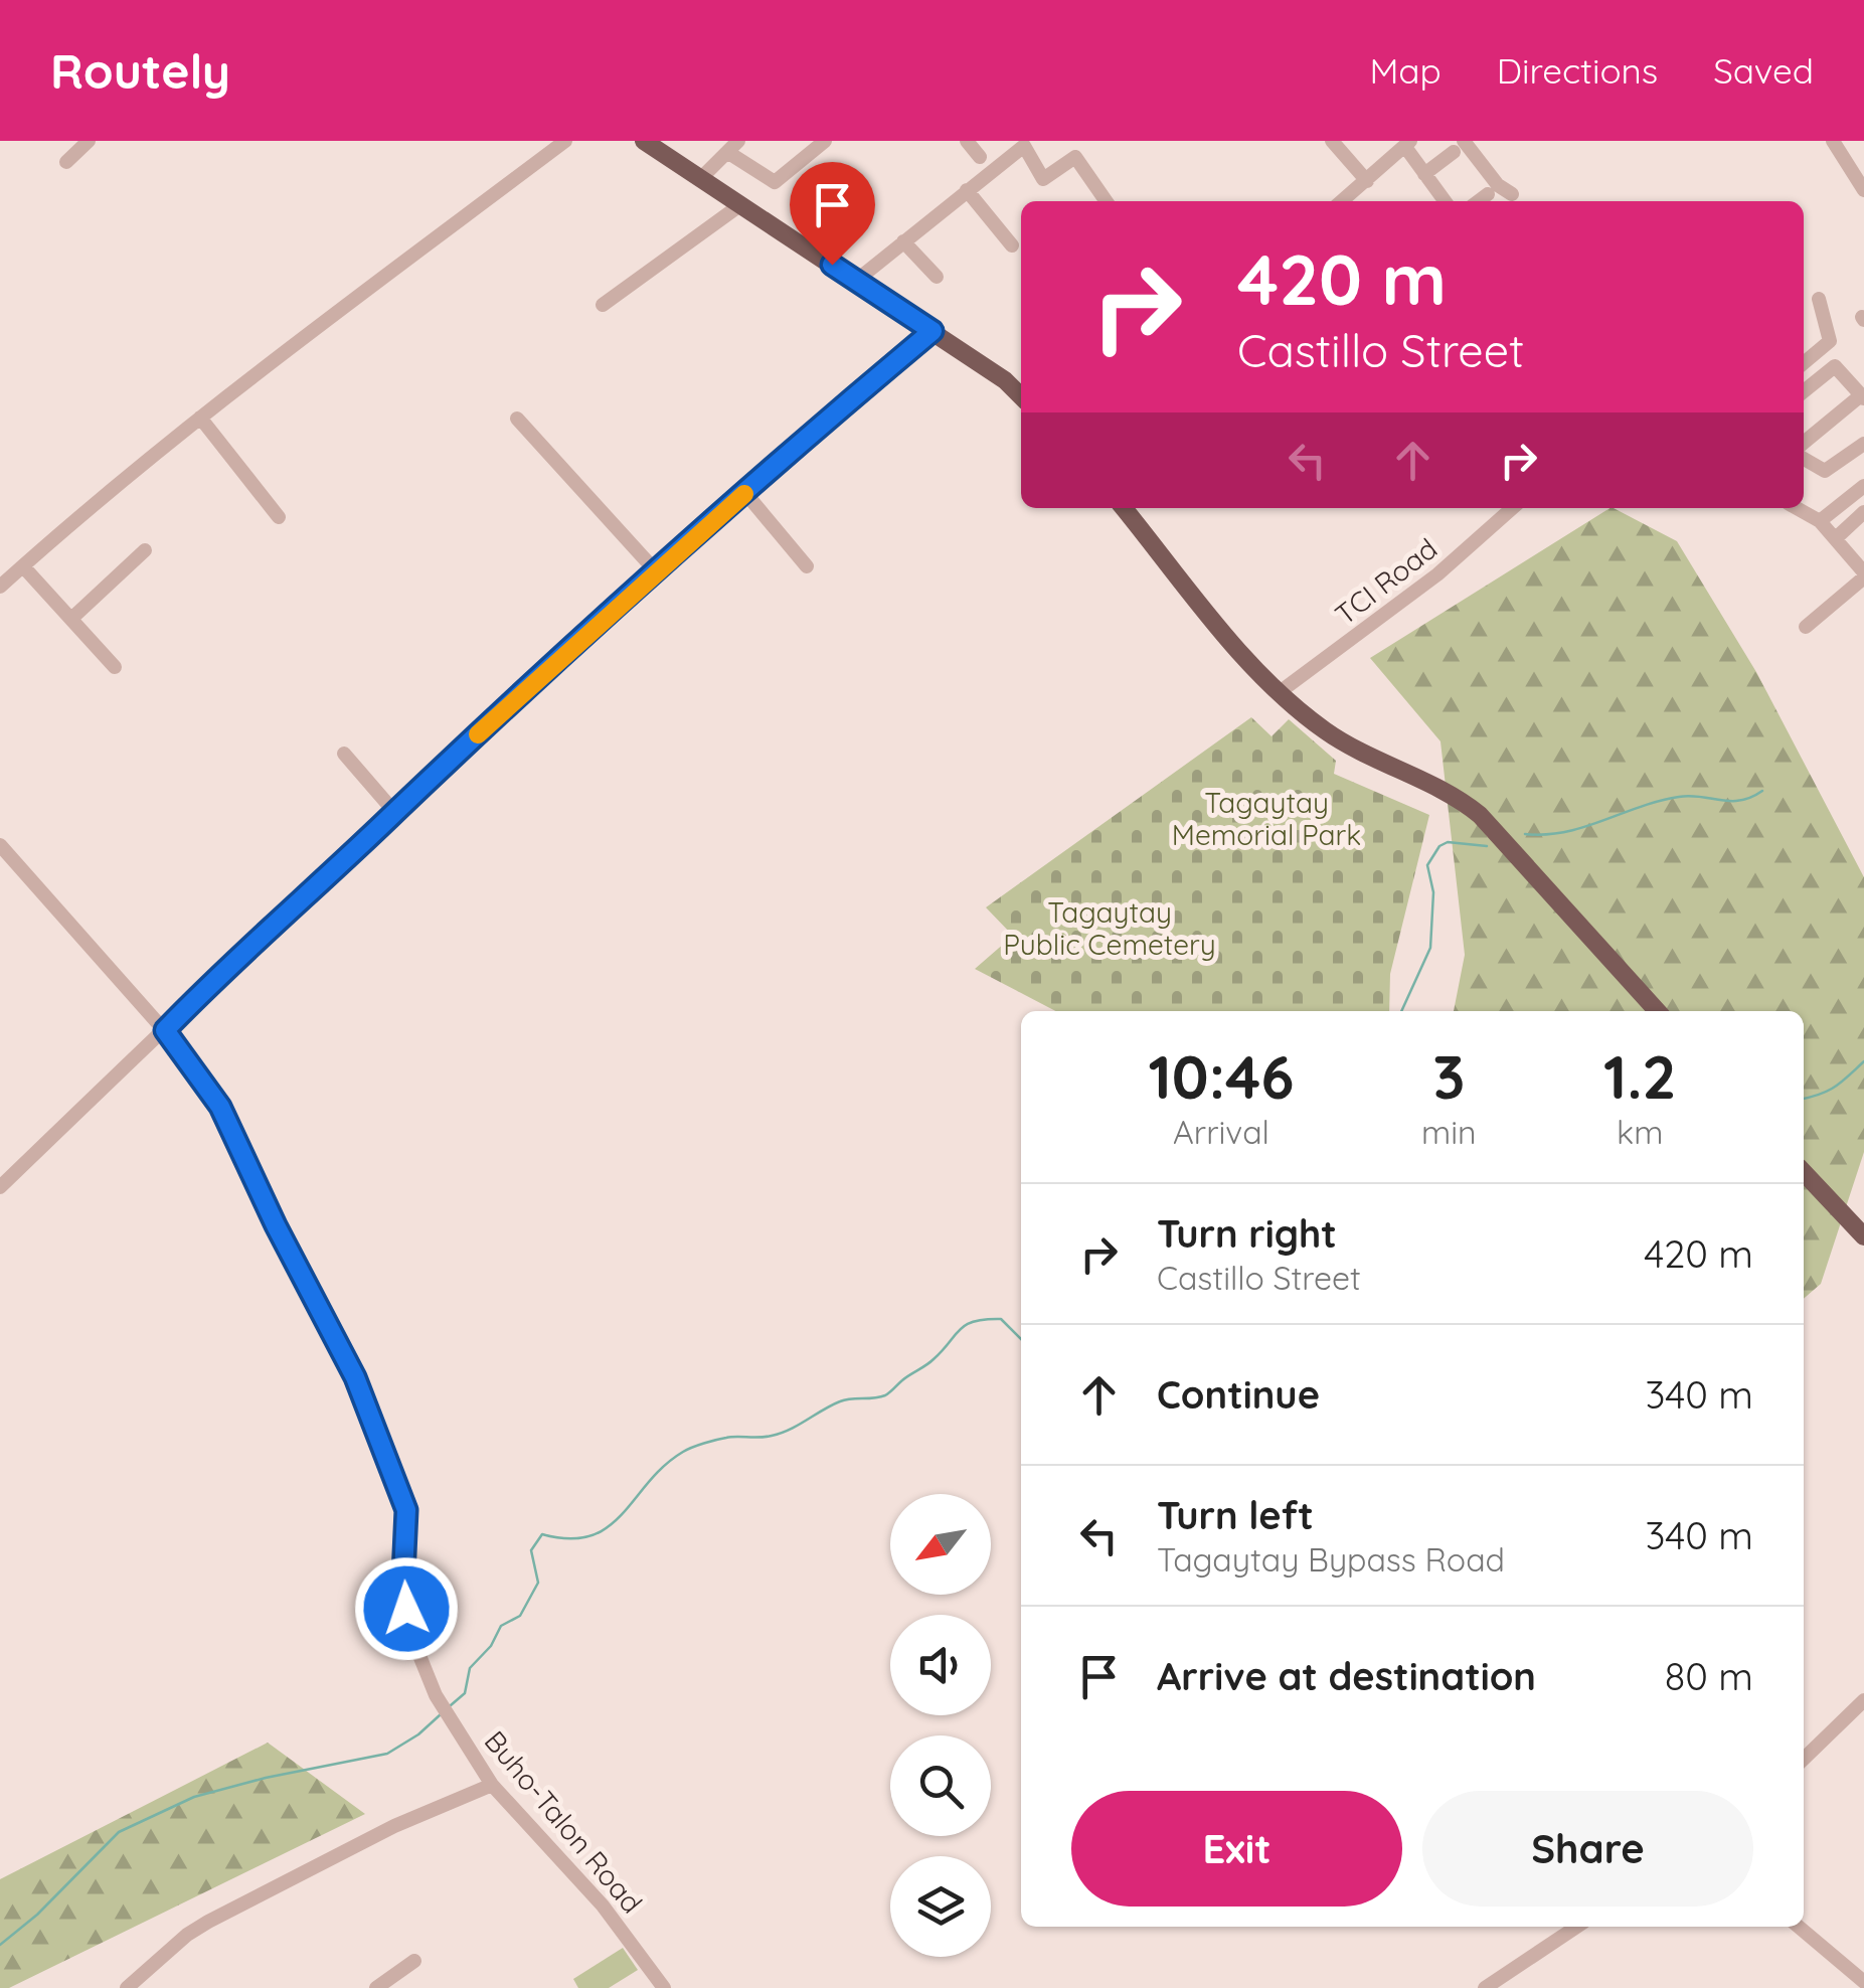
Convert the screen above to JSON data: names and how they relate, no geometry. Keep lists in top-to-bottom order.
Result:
{
  "streets": {
    "street": ["TCI Road", "Buho-Talon Road"]
  },
  "parks": ["Tagaytay Memorial Park", "Tagaytay Public Cemetery"],
  "north": "bottom left",
  "page": {
    "header": "Routely",
    "nav": ["Map", "Directions", "Saved"],
    "turn": ["420 m", "Castillo Street"],
    "eta": [
      "10:46",
      "Arrival",
      "3",
      "min",
      "1.2",
      "km"
    ],
    "list": [
      {
        "name": "Turn right",
        "note": "Castillo Street",
        "value": "420 m"
      },
      {
        "name": "Continue",
        "value": "340 m"
      },
      {
        "name": "Turn left",
        "note": "Tagaytay Bypass Road",
        "value": "340 m"
      },
      {
        "name": "Arrive at destination",
        "value": "80 m"
      }
    ],
    "buttons": ["Exit", "Share"]
  }
}
